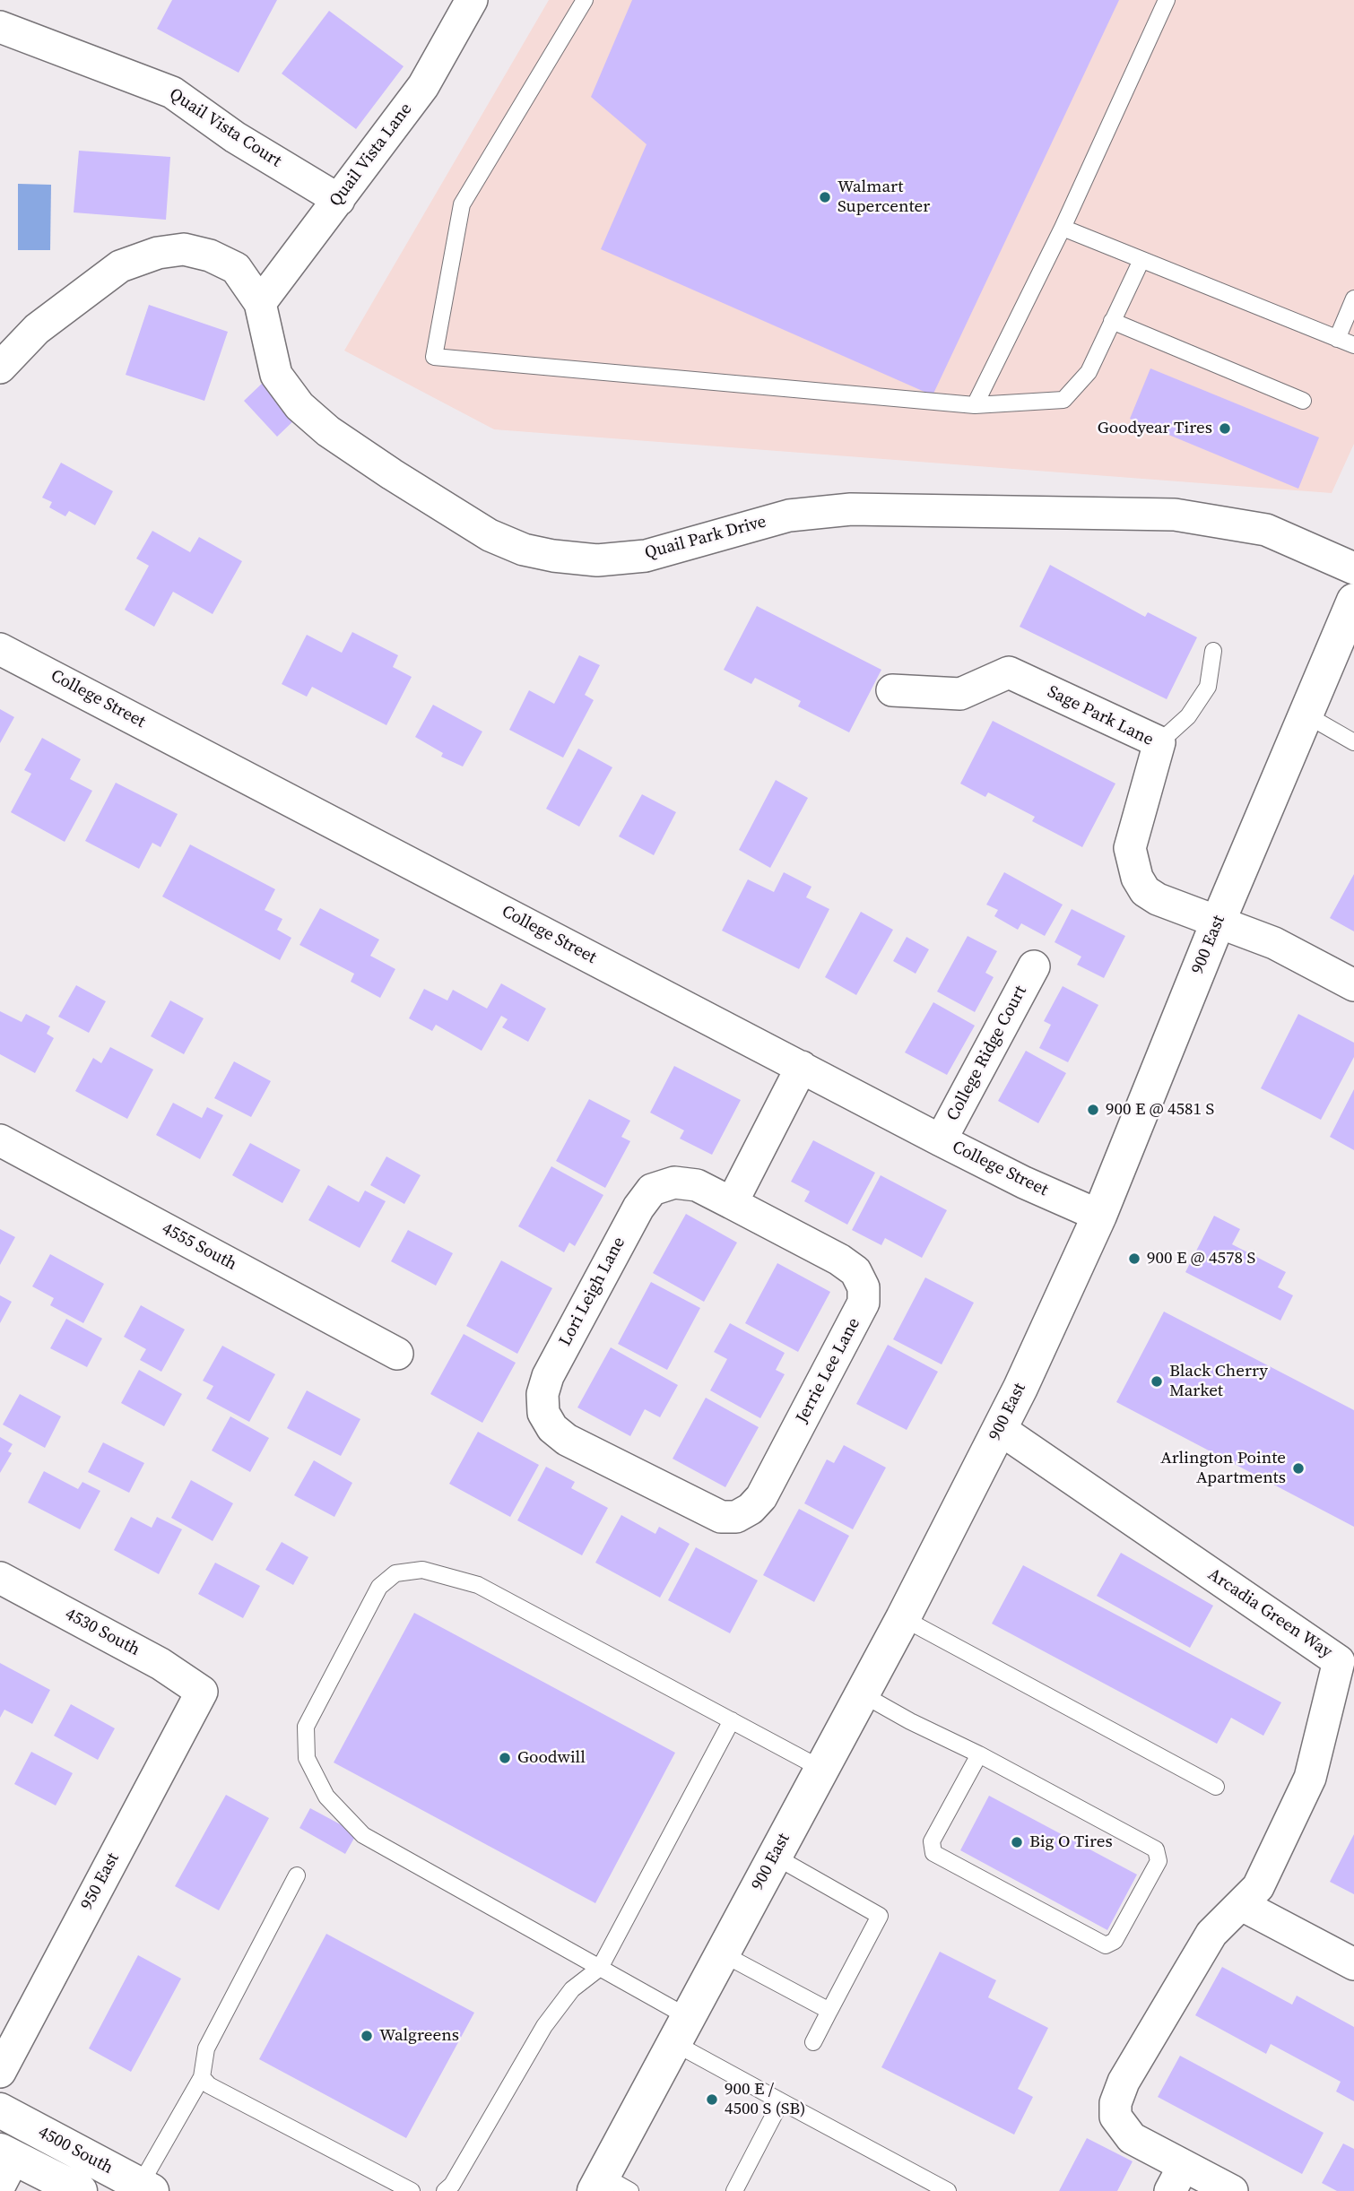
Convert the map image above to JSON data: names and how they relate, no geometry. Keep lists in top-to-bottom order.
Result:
{
  "streets": {
    "main road": ["900 East", "4500 South"],
    "street": [
      "Quail Vista Court",
      "Quail Vista Lane",
      "Quail Park Drive",
      "College Street",
      "Sage Park Lane",
      "College Ridge Court",
      "4555 South",
      "Lori Leigh Lane",
      "Jerrie Lee Lane",
      "Arcadia Green Way",
      "4530 South",
      "950 East"
    ]
  },
  "crossings": [
    ["Quail Vista Court", "Quail Vista Lane"],
    ["Quail Vista Lane", "Quail Park Drive"],
    ["College Street", "900 East"],
    ["College Street", "College Ridge Court"],
    ["Sage Park Lane", "900 East"],
    ["900 East", "Arcadia Green Way"],
    ["Lori Leigh Lane", "Jerrie Lee Lane"],
    ["4530 South", "950 East"]
  ],
  "places": [
    "Walmart Supercenter",
    "Goodyear Tires",
    "900 E @ 4581 S",
    "900 E @ 4578 S",
    "Black Cherry Market",
    "Arlington Pointe Apartments",
    "Goodwill",
    "Big O Tires",
    "Walgreens",
    "900 E / 4500 S (SB)"
  ]
}
